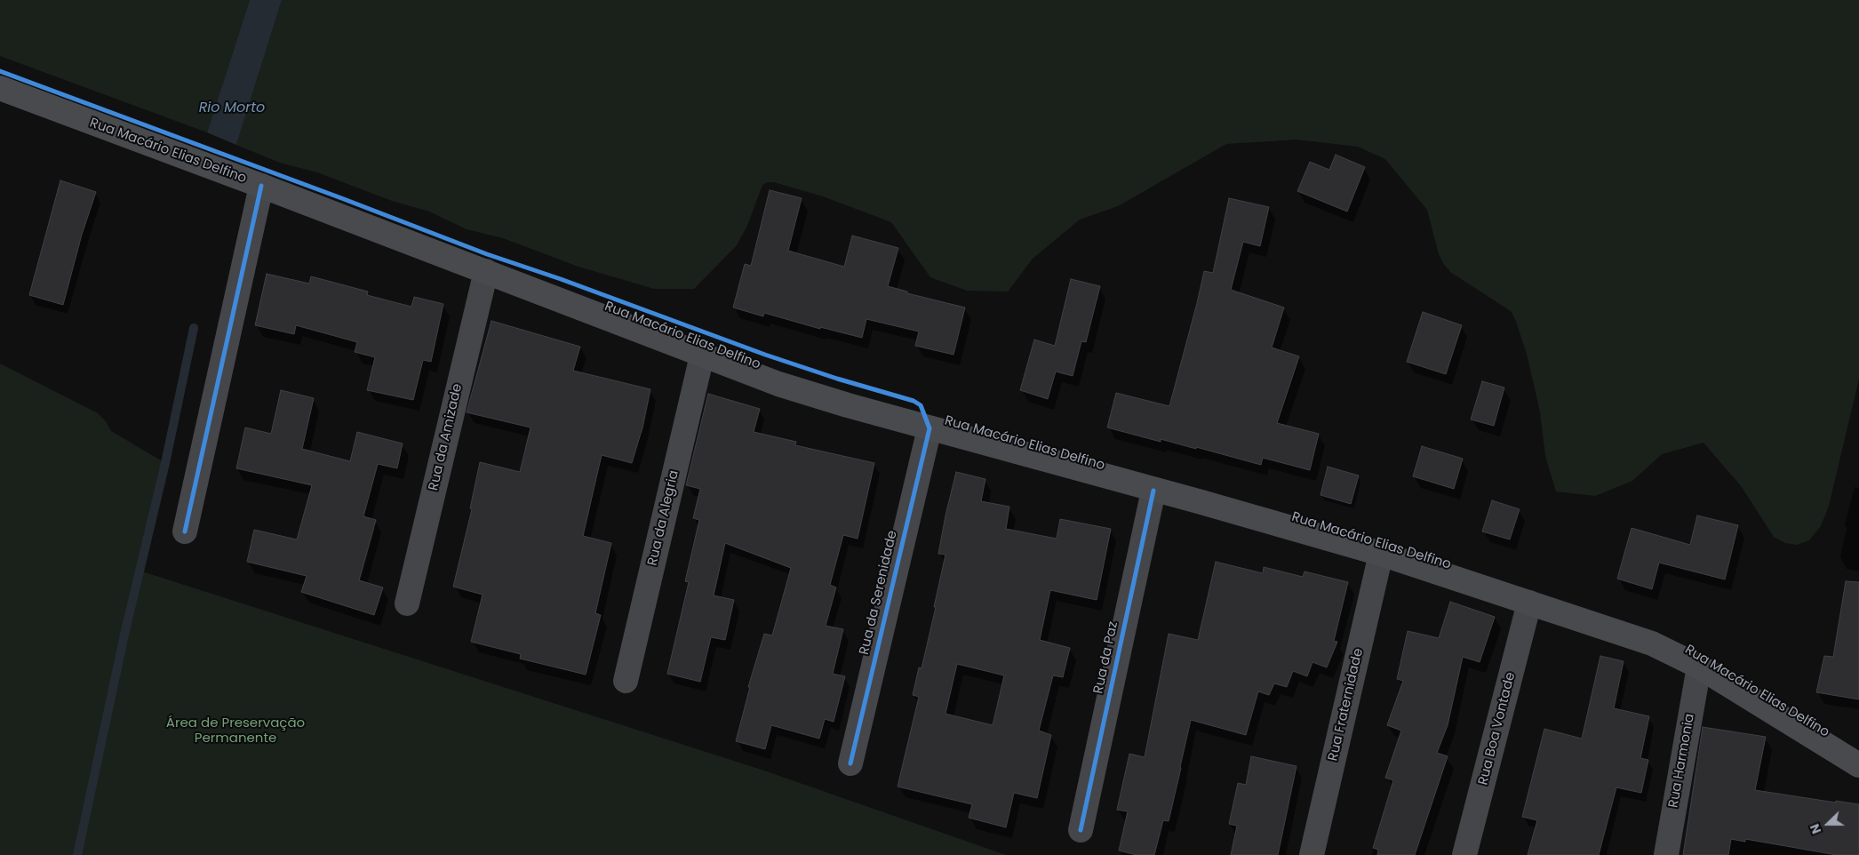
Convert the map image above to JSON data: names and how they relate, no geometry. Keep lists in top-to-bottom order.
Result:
{
  "streets": {
    "main road": ["Rua Macário Elias Delfino"],
    "street": [
      "Rua da Amizade",
      "Rua da Alegria",
      "Rua da Serenidade",
      "Rua da Paz",
      "Rua Fraternidade",
      "Rua Boa Vontade",
      "Rua Harmonia"
    ]
  },
  "crossings": [
    ["Rua Macário Elias Delfino", "Rua da Amizade"],
    ["Rua Macário Elias Delfino", "Rua da Alegria"],
    ["Rua Macário Elias Delfino", "Rua da Serenidade"],
    ["Rua Macário Elias Delfino", "Rua da Paz"],
    ["Rua Macário Elias Delfino", "Rua Fraternidade"],
    ["Rua Macário Elias Delfino", "Rua Boa Vontade"],
    ["Rua Macário Elias Delfino", "Rua Harmonia"]
  ],
  "water": ["Rio Morto"],
  "parks": ["Área de Preservação Permanente"],
  "north": "left"
}
